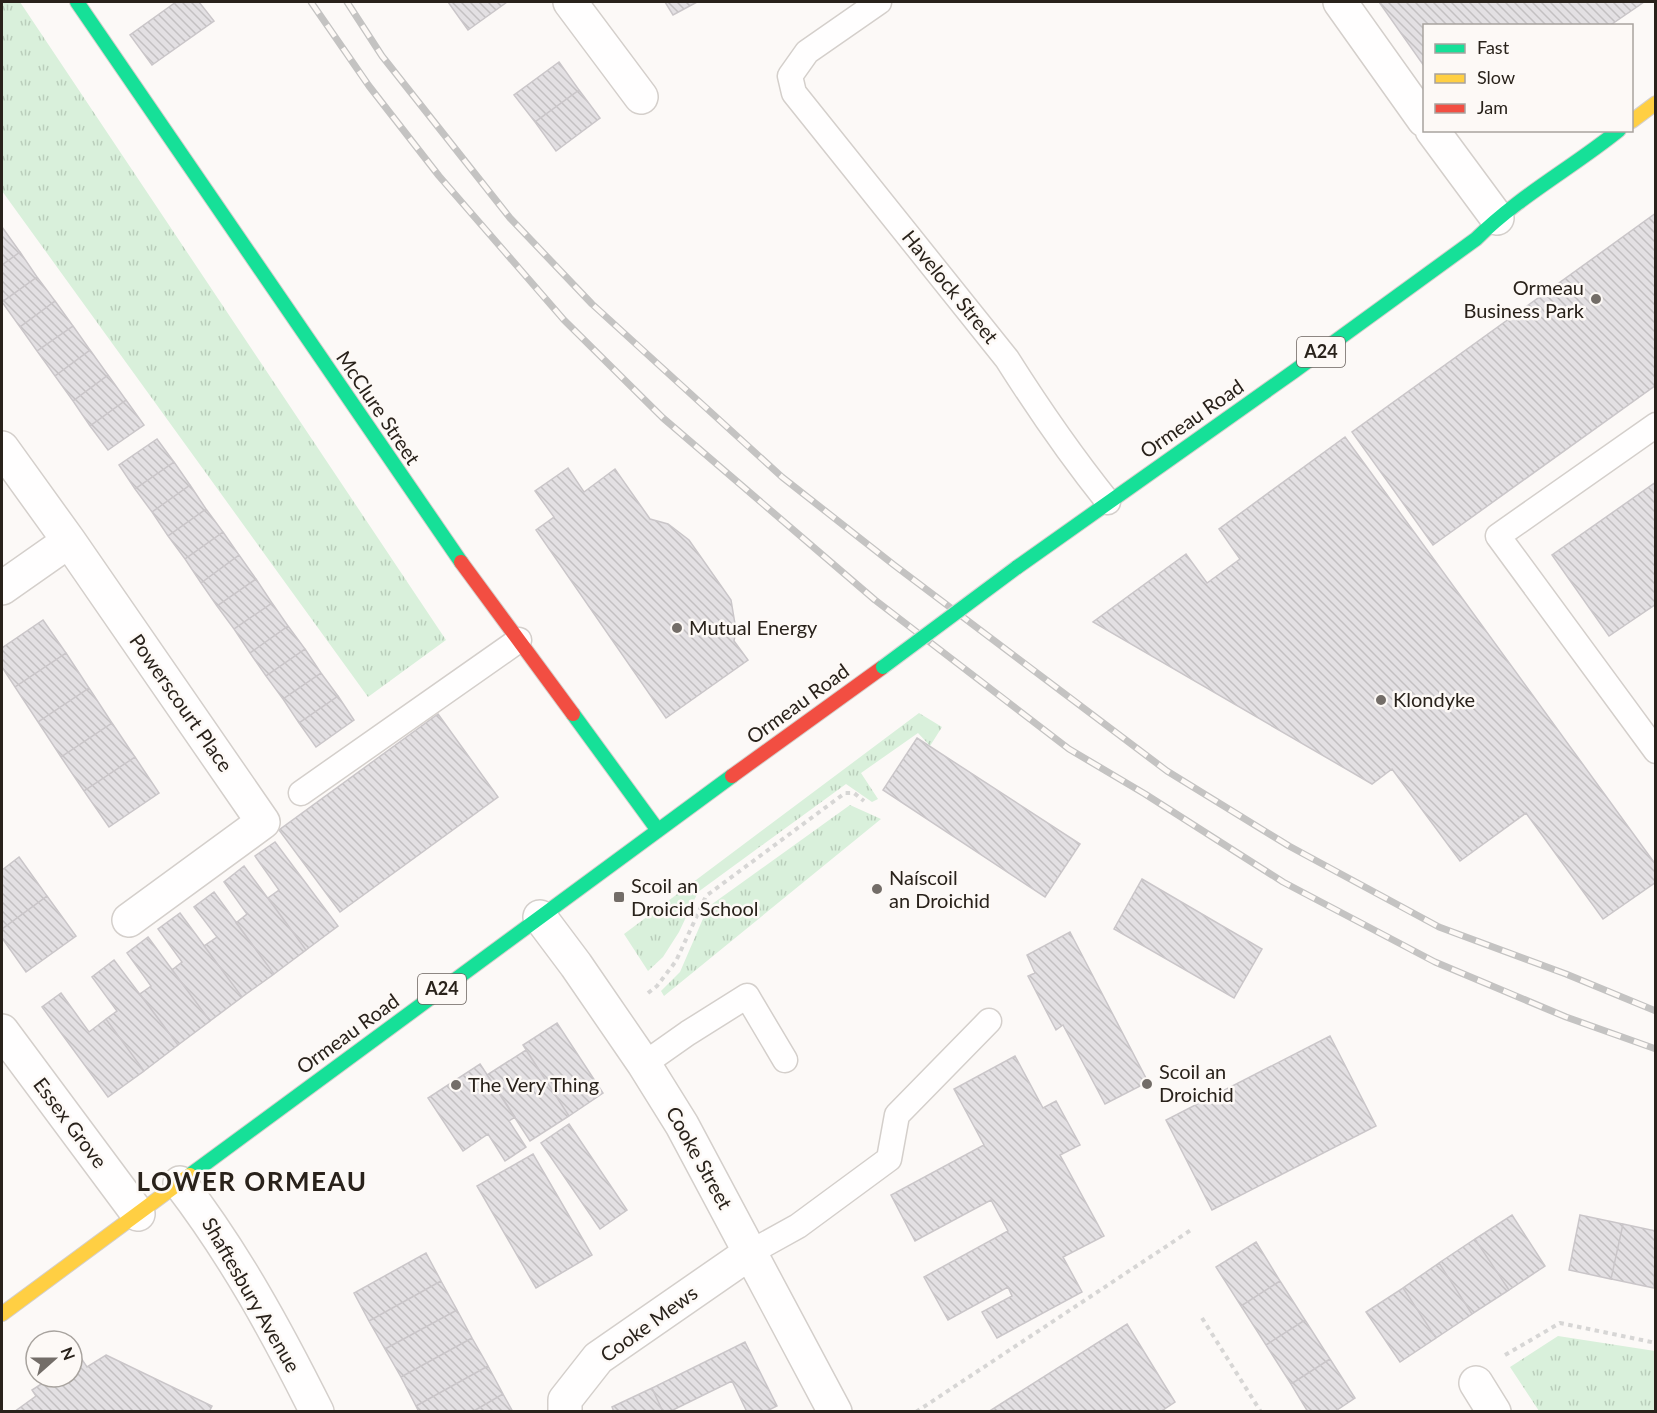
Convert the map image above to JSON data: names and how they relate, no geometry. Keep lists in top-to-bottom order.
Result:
{
  "streets": {
    "main road": ["A24", "McClure Street", "Ormeau Road"],
    "street": [
      "Powerscourt Place",
      "Essex Grove",
      "Cooke Street",
      "Shaftesbury Avenue",
      "Cooke Mews"
    ],
    "lane": ["Havelock Street"]
  },
  "crossings": [
    ["Havelock Street", "Ormeau Road"],
    ["McClure Street", "Ormeau Road"],
    ["Ormeau Road", "Essex Grove"],
    ["Ormeau Road", "Cooke Street"],
    ["Ormeau Road", "Shaftesbury Avenue"],
    ["Cooke Street", "Cooke Mews"]
  ],
  "districts": ["LOWER ORMEAU"],
  "places": {
    "other": [
      "Ormeau Business Park",
      "Mutual Energy",
      "Klondyke",
      "Naíscoil an Droichid",
      "Scoil an Droichid",
      "The Very Thing"
    ],
    "transit": ["Scoil an Droicid School"]
  },
  "legend": ["Fast", "Slow", "Jam"],
  "north": "right"
}
